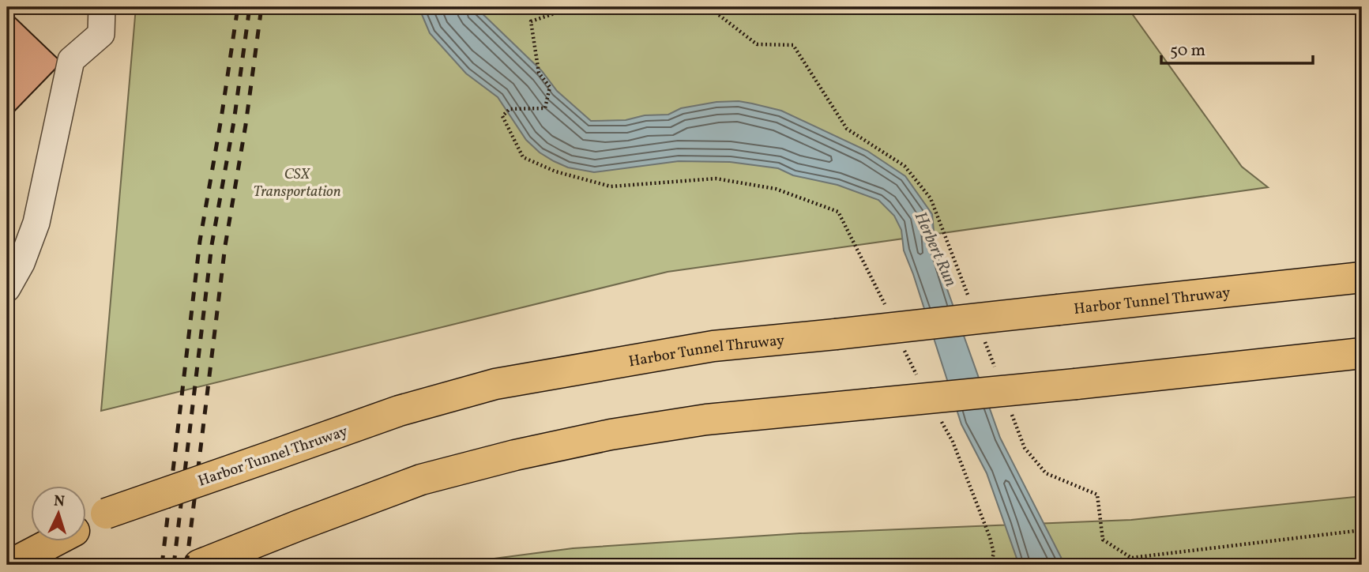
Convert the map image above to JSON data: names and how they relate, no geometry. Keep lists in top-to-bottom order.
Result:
{
  "streets": {
    "highway": ["Harbor Tunnel Thruway"]
  },
  "water": ["Herbert Run"],
  "parks": ["CSX Transportation"],
  "scale_bar": "50 m",
  "north": "top"
}
